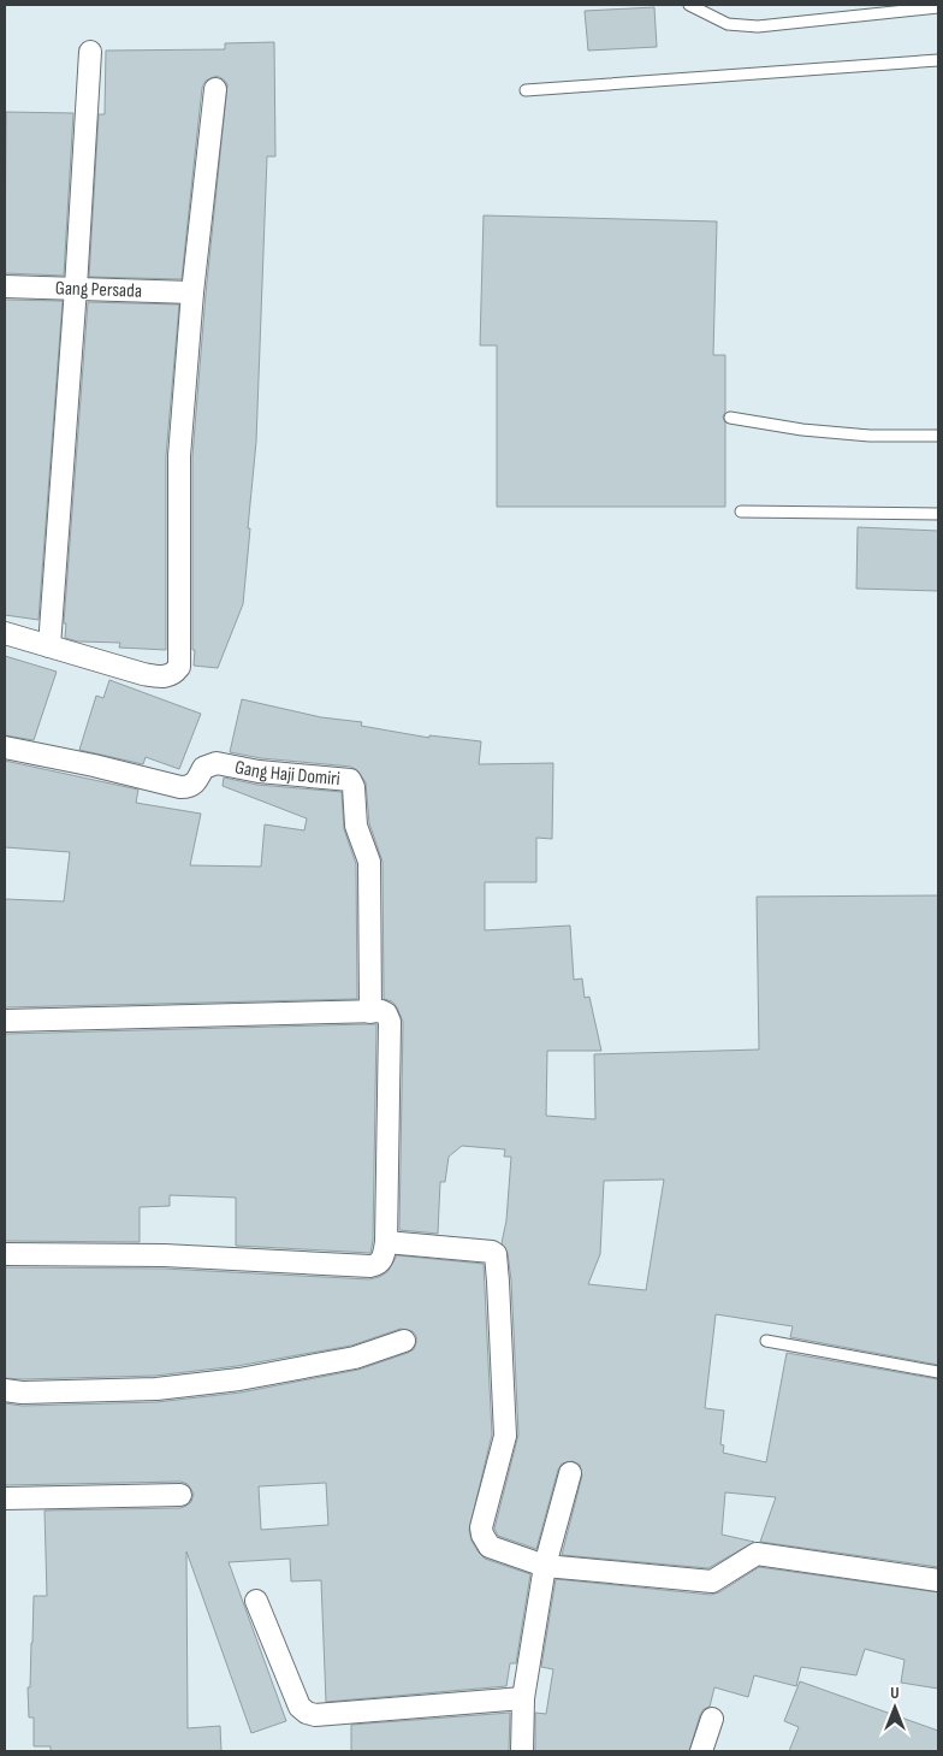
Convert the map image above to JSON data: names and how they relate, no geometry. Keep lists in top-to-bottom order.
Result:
{
  "streets": {
    "street": ["Gang Persada", "Gang Haji Domiri"]
  },
  "north": "top"
}
